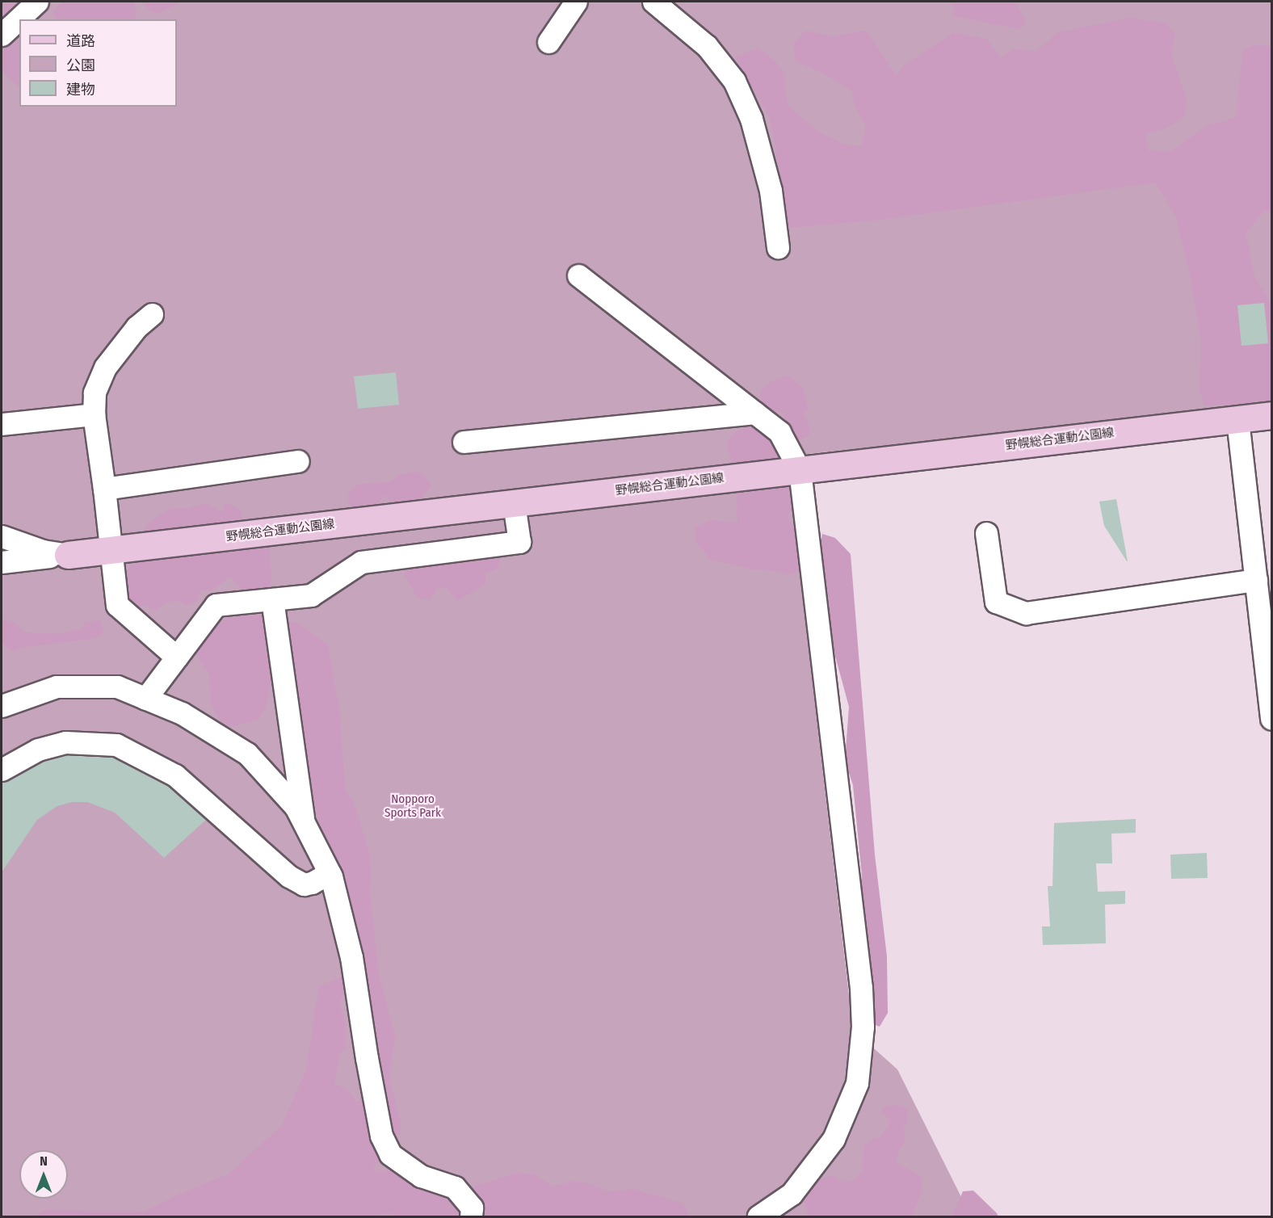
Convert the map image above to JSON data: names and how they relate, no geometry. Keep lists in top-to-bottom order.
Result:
{
  "streets": {
    "main road": ["野幌総合運動公園線"]
  },
  "parks": ["Nopporo Sports Park"],
  "legend": ["道路", "公園", "建物"],
  "north": "top"
}
